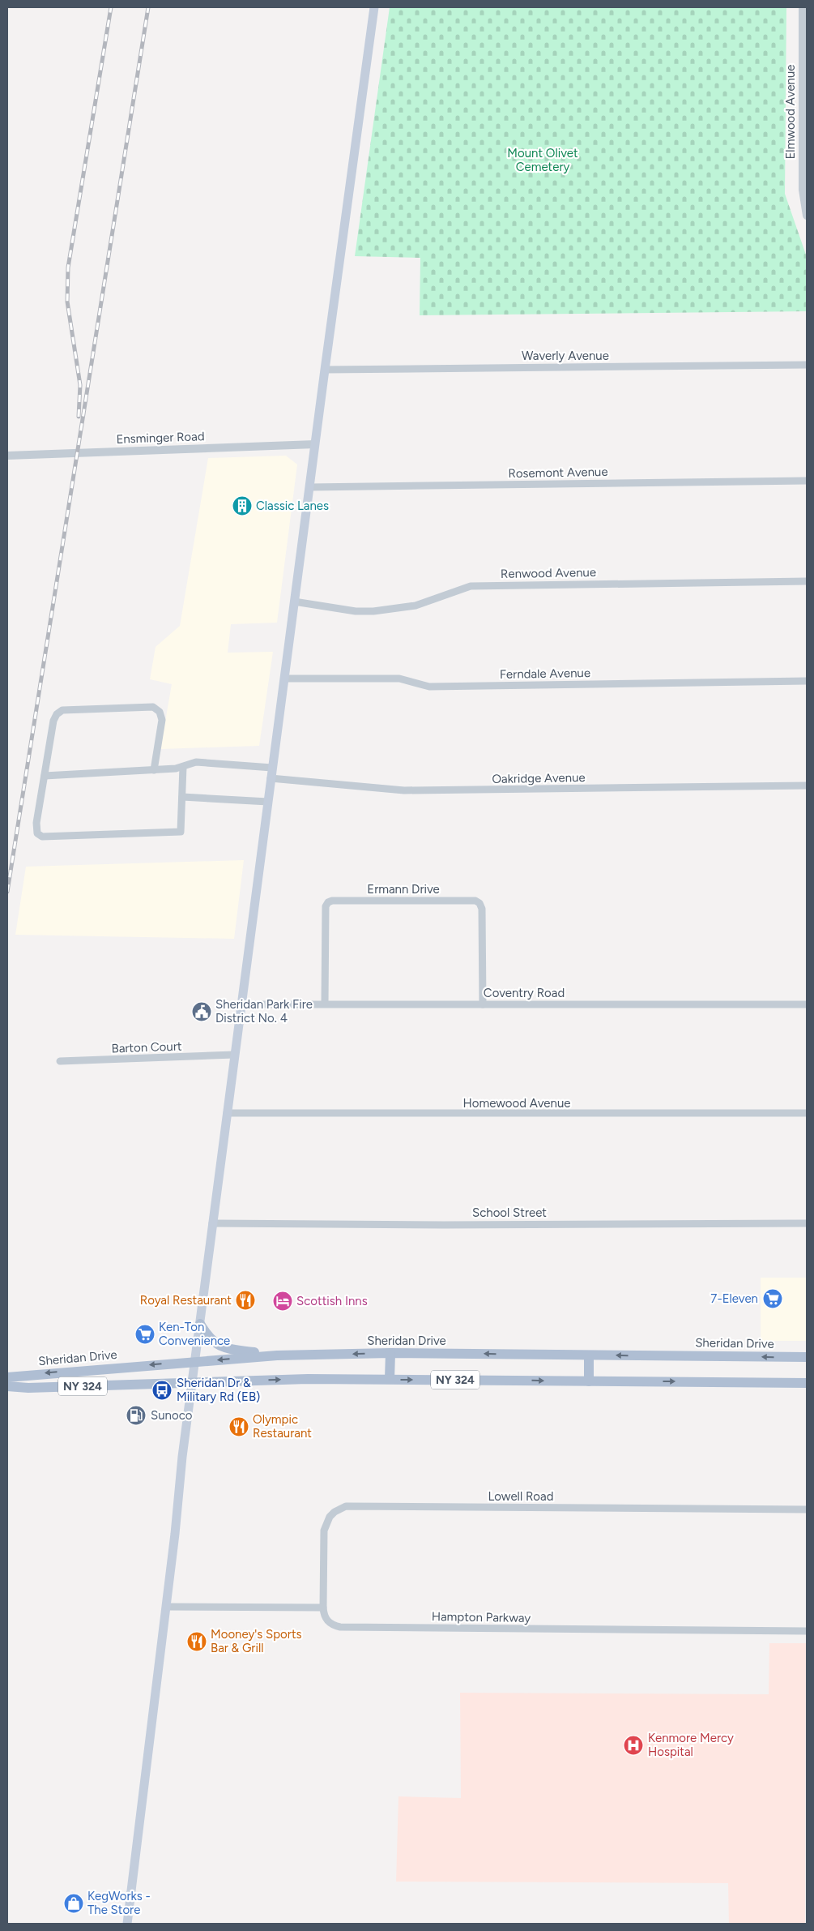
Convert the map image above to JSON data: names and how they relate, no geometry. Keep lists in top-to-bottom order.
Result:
{
  "streets": {
    "main road": ["Sheridan Drive", "NY 324"],
    "street": [
      "Elmwood Avenue",
      "Waverly Avenue",
      "Ensminger Road",
      "Rosemont Avenue",
      "Renwood Avenue",
      "Ferndale Avenue",
      "Oakridge Avenue",
      "Ermann Drive",
      "Coventry Road",
      "Barton Court",
      "Homewood Avenue",
      "School Street",
      "Lowell Road",
      "Hampton Parkway"
    ]
  },
  "crossings": [
    ["Ermann Drive", "Coventry Road"],
    ["Lowell Road", "Hampton Parkway"]
  ],
  "parks": ["Mount Olivet Cemetery"],
  "places": {
    "building": ["Classic Lanes"],
    "public building": ["Sheridan Park Fire District No. 4"],
    "supermarket": ["7-Eleven", "Ken-Ton Convenience"],
    "restaurant": ["Royal Restaurant", "Olympic Restaurant", "Mooney's Sports Bar & Grill"],
    "hotel": ["Scottish Inns"],
    "bus stop": ["Sheridan Dr & Military Rd (EB)"],
    "fuel station": ["Sunoco"],
    "hospital": ["Kenmore Mercy Hospital"],
    "shop": ["KegWorks - The Store"]
  }
}
